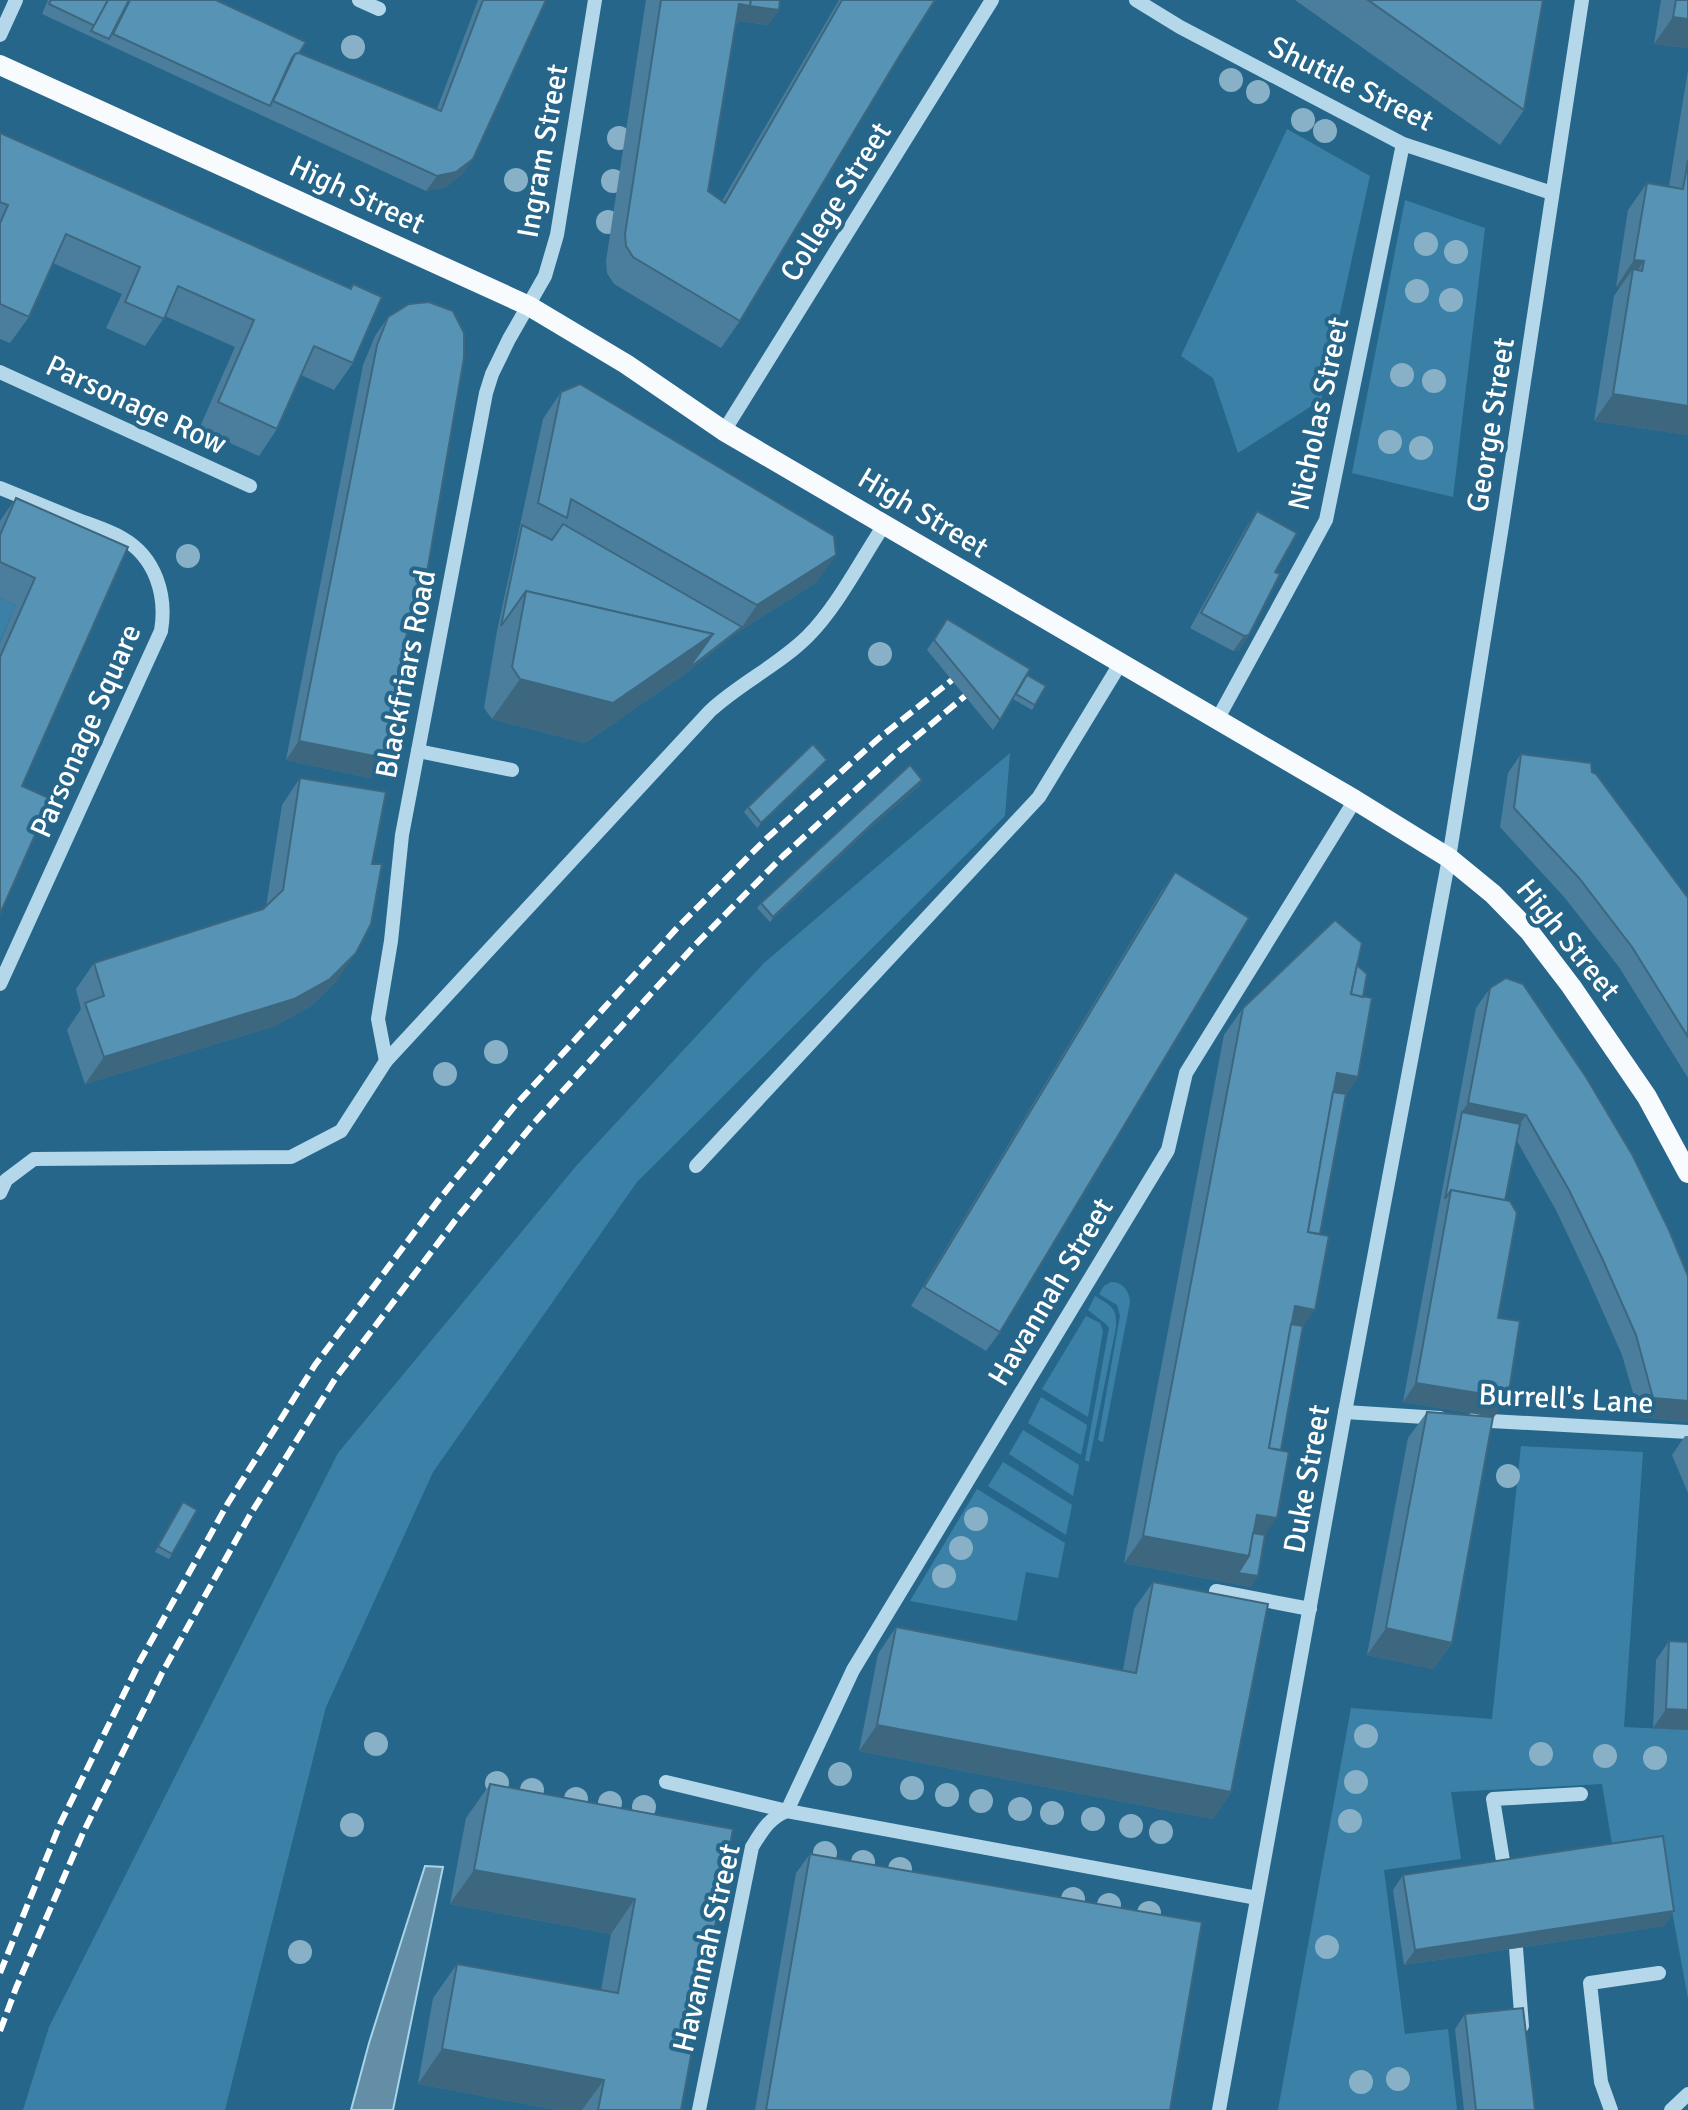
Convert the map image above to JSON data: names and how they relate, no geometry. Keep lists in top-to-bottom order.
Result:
{
  "streets": {
    "main road": ["High Street"],
    "street": [
      "Shuttle Street",
      "Ingram Street",
      "College Street",
      "Parsonage Row",
      "Nicholas Street",
      "George Street",
      "Blackfriars Road",
      "Parsonage Square",
      "Havannah Street",
      "Burrell's Lane",
      "Duke Street"
    ]
  },
  "crossings": [
    ["Shuttle Street", "Nicholas Street"],
    ["Shuttle Street", "George Street"],
    ["Ingram Street", "High Street"],
    ["Ingram Street", "Blackfriars Road"],
    ["High Street", "College Street"],
    ["High Street", "Nicholas Street"],
    ["High Street", "George Street"],
    ["High Street", "Blackfriars Road"],
    ["High Street", "Havannah Street"],
    ["High Street", "Duke Street"],
    ["George Street", "Duke Street"],
    ["Burrell's Lane", "Duke Street"]
  ]
}
